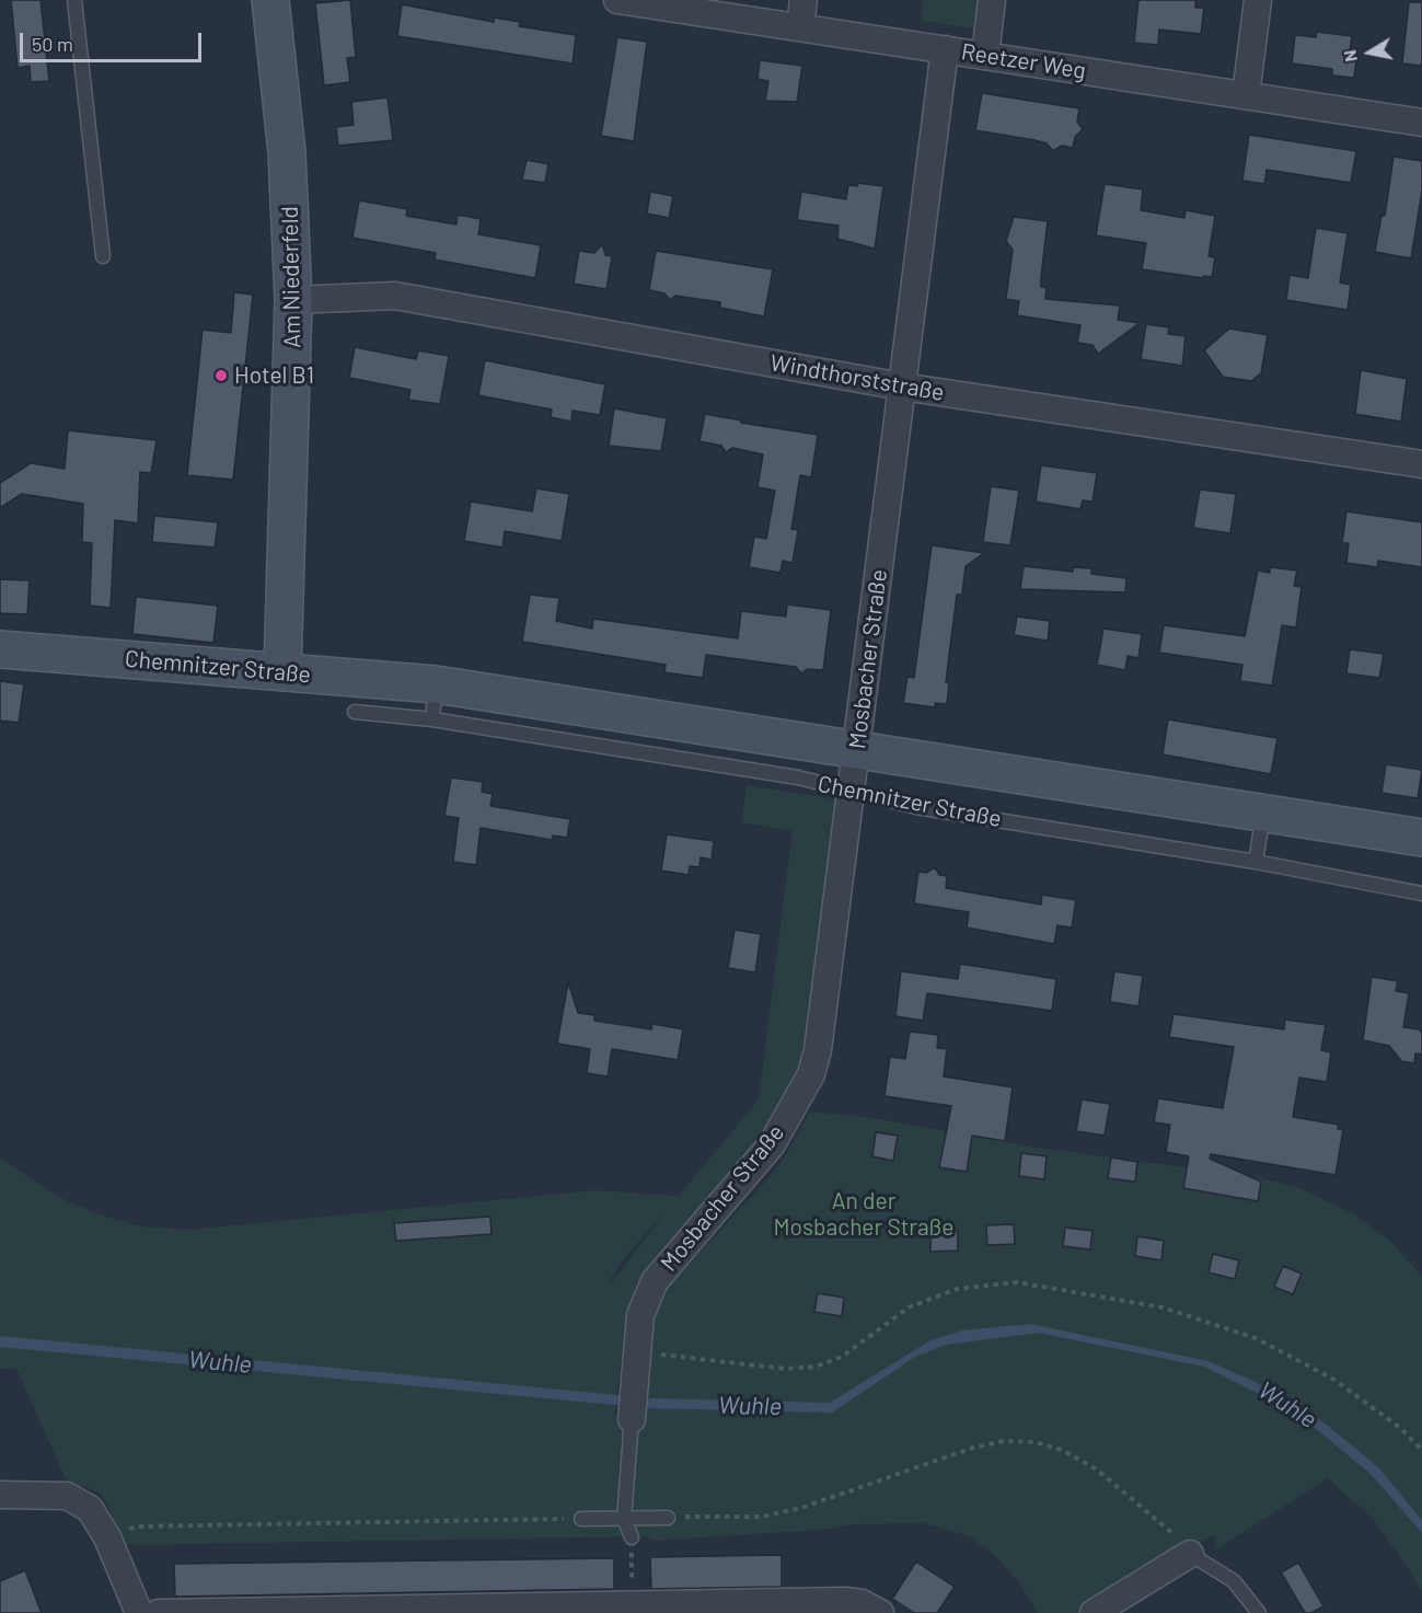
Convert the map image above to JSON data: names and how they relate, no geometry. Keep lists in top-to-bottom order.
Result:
{
  "streets": {
    "main road": ["Am Niederfeld", "Chemnitzer Straße"],
    "street": ["Reetzer Weg", "Windthorststraße", "Mosbacher Straße"]
  },
  "crossings": [
    ["Reetzer Weg", "Mosbacher Straße"],
    ["Am Niederfeld", "Windthorststraße"],
    ["Am Niederfeld", "Chemnitzer Straße"],
    ["Windthorststraße", "Mosbacher Straße"],
    ["Mosbacher Straße", "Chemnitzer Straße"]
  ],
  "water": ["Wuhle"],
  "parks": ["An der Mosbacher Straße"],
  "places": ["Hotel B1"],
  "scale_bar": "50 m",
  "north": "left"
}
